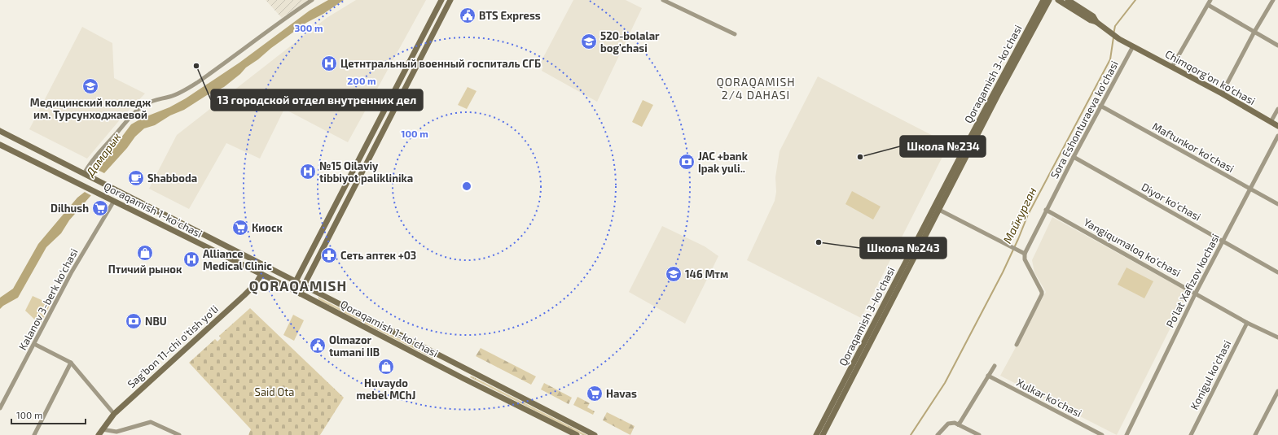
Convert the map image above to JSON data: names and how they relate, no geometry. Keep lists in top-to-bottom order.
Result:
{
  "streets": {
    "main road": [
      "Qoraqamish 3-ko'chasi",
      "Chimqorg'on ko'chasi",
      "Qoraqamish 1-koʻchasi",
      "Sag'bon 11-chi o'tish yo'li"
    ],
    "street": [
      "Sora Eshonturaeva ko'chasi",
      "Maftunkor ko'chasi",
      "Diyor ko'chasi",
      "Yangiqumaloq ko'chasi",
      "Po'lat Xafizov kochasi",
      "Kalanov 3-berk ko'chasi",
      "Konigul ko'chasi",
      "Xulkar ko'chasi"
    ]
  },
  "crossings": [
    ["Chimqorg'on ko'chasi", "Sora Eshonturaeva ko'chasi"],
    ["Sora Eshonturaeva ko'chasi", "Maftunkor ko'chasi"],
    ["Sora Eshonturaeva ko'chasi", "Diyor ko'chasi"],
    ["Sora Eshonturaeva ko'chasi", "Yangiqumaloq ko'chasi"],
    ["Maftunkor ko'chasi", "Po'lat Xafizov kochasi"],
    ["Diyor ko'chasi", "Po'lat Xafizov kochasi"],
    ["Qoraqamish 1-koʻchasi", "Kalanov 3-berk ko'chasi"],
    ["Qoraqamish 1-koʻchasi", "Sag'bon 11-chi o'tish yo'li"],
    ["Yangiqumaloq ko'chasi", "Po'lat Xafizov kochasi"],
    ["Yangiqumaloq ko'chasi", "Konigul ko'chasi"]
  ],
  "districts": ["QORAQAMISH 2/4 DAHASI", "QORAQAMISH"],
  "water": ["Дамарык", "Майкурган"],
  "parks": ["Said Ota"],
  "places": {
    "public building": ["BTS Express", "Olmazor tumani IIB"],
    "school or university": ["520-bolalar bog'chasi", "Медицинский колледж им. Турсунходжаевой", "146 Мтм"],
    "hospital": ["Цетнтральный военный госпиталь СГБ", "№15 Oilaviy tibbiyot paliklinika", "Alliance Medical Clinic"],
    "other": ["13 городской отдел внутренних дел", "Школа №234", "Школа №243"],
    "bank": ["JAC +bank Ipak yuli..", "NBU"],
    "cafe": ["Shabboda"],
    "supermarket": ["Dilhush", "Киоск", "Havas"],
    "shop": ["Птичий рынок", "Huvaydo mebel MChJ"],
    "pharmacy": ["Сеть аптек +03"]
  },
  "scale_bar": "100 m",
  "rings": ["300 m", "200 m", "100 m"]
}
